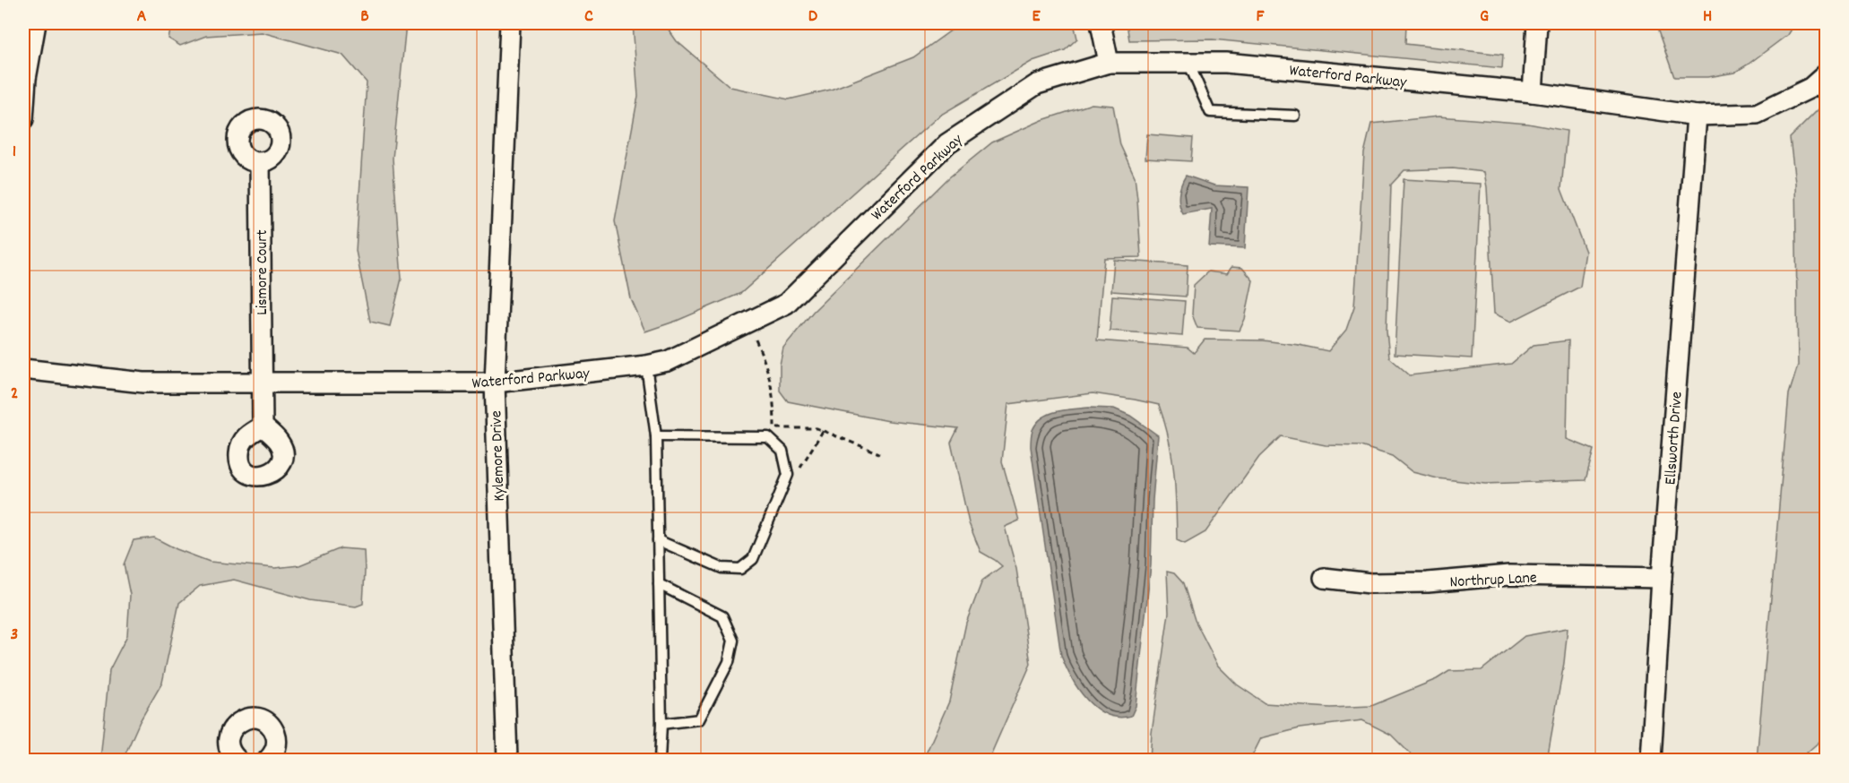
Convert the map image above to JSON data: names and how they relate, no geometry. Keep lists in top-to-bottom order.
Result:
{
  "streets": {
    "street": [
      "Waterford Parkway",
      "Lismore Court",
      "Ellsworth Drive",
      "Kylemore Drive",
      "Northrup Lane"
    ]
  },
  "crossings": [
    ["Waterford Parkway", "Lismore Court"],
    ["Waterford Parkway", "Ellsworth Drive"],
    ["Waterford Parkway", "Kylemore Drive"],
    ["Ellsworth Drive", "Northrup Lane"]
  ],
  "grid": {
    "columns": [
      "A",
      "B",
      "C",
      "D",
      "E",
      "F",
      "G",
      "H"
    ],
    "rows": ["1", "2", "3"]
  }
}
